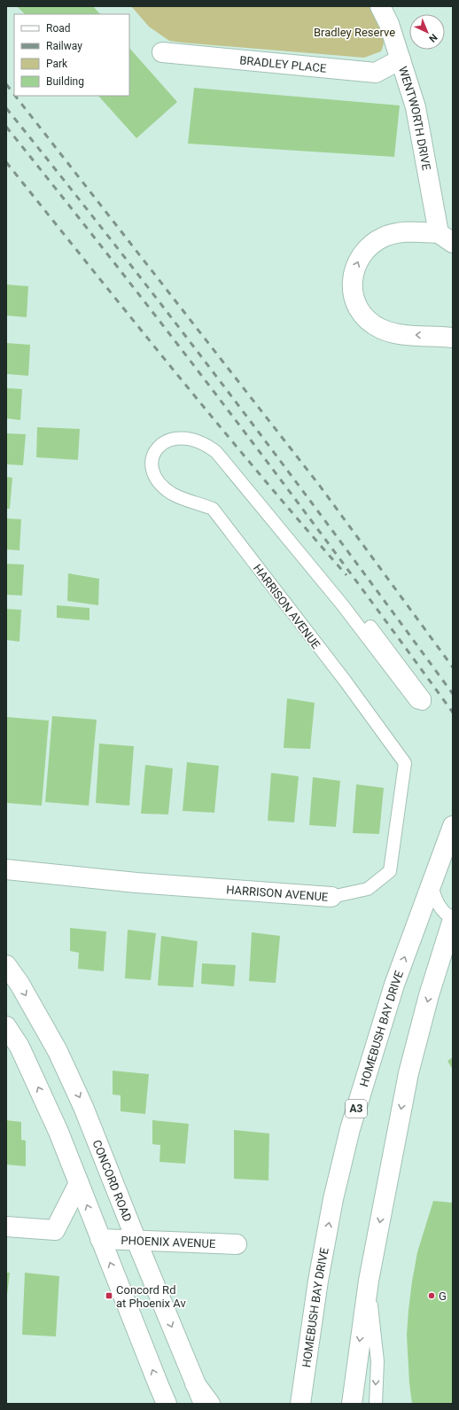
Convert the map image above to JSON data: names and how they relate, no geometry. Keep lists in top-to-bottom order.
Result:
{
  "streets": {
    "main road": [
      "BRADLEY PLACE",
      "WENTWORTH DRIVE",
      "HARRISON AVENUE",
      "HOMEBUSH BAY DRIVE",
      "A3",
      "CONCORD ROAD",
      "PHOENIX AVENUE"
    ]
  },
  "crossings": [
    ["BRADLEY PLACE", "WENTWORTH DRIVE"],
    ["CONCORD ROAD", "PHOENIX AVENUE"]
  ],
  "parks": ["Bradley Reserve"],
  "places": {
    "transit": ["Concord Rd at Phoenix Av"],
    "other": ["G"]
  },
  "legend": [
    "Road",
    "Railway",
    "Park",
    "Building"
  ],
  "north": "bottom right"
}
